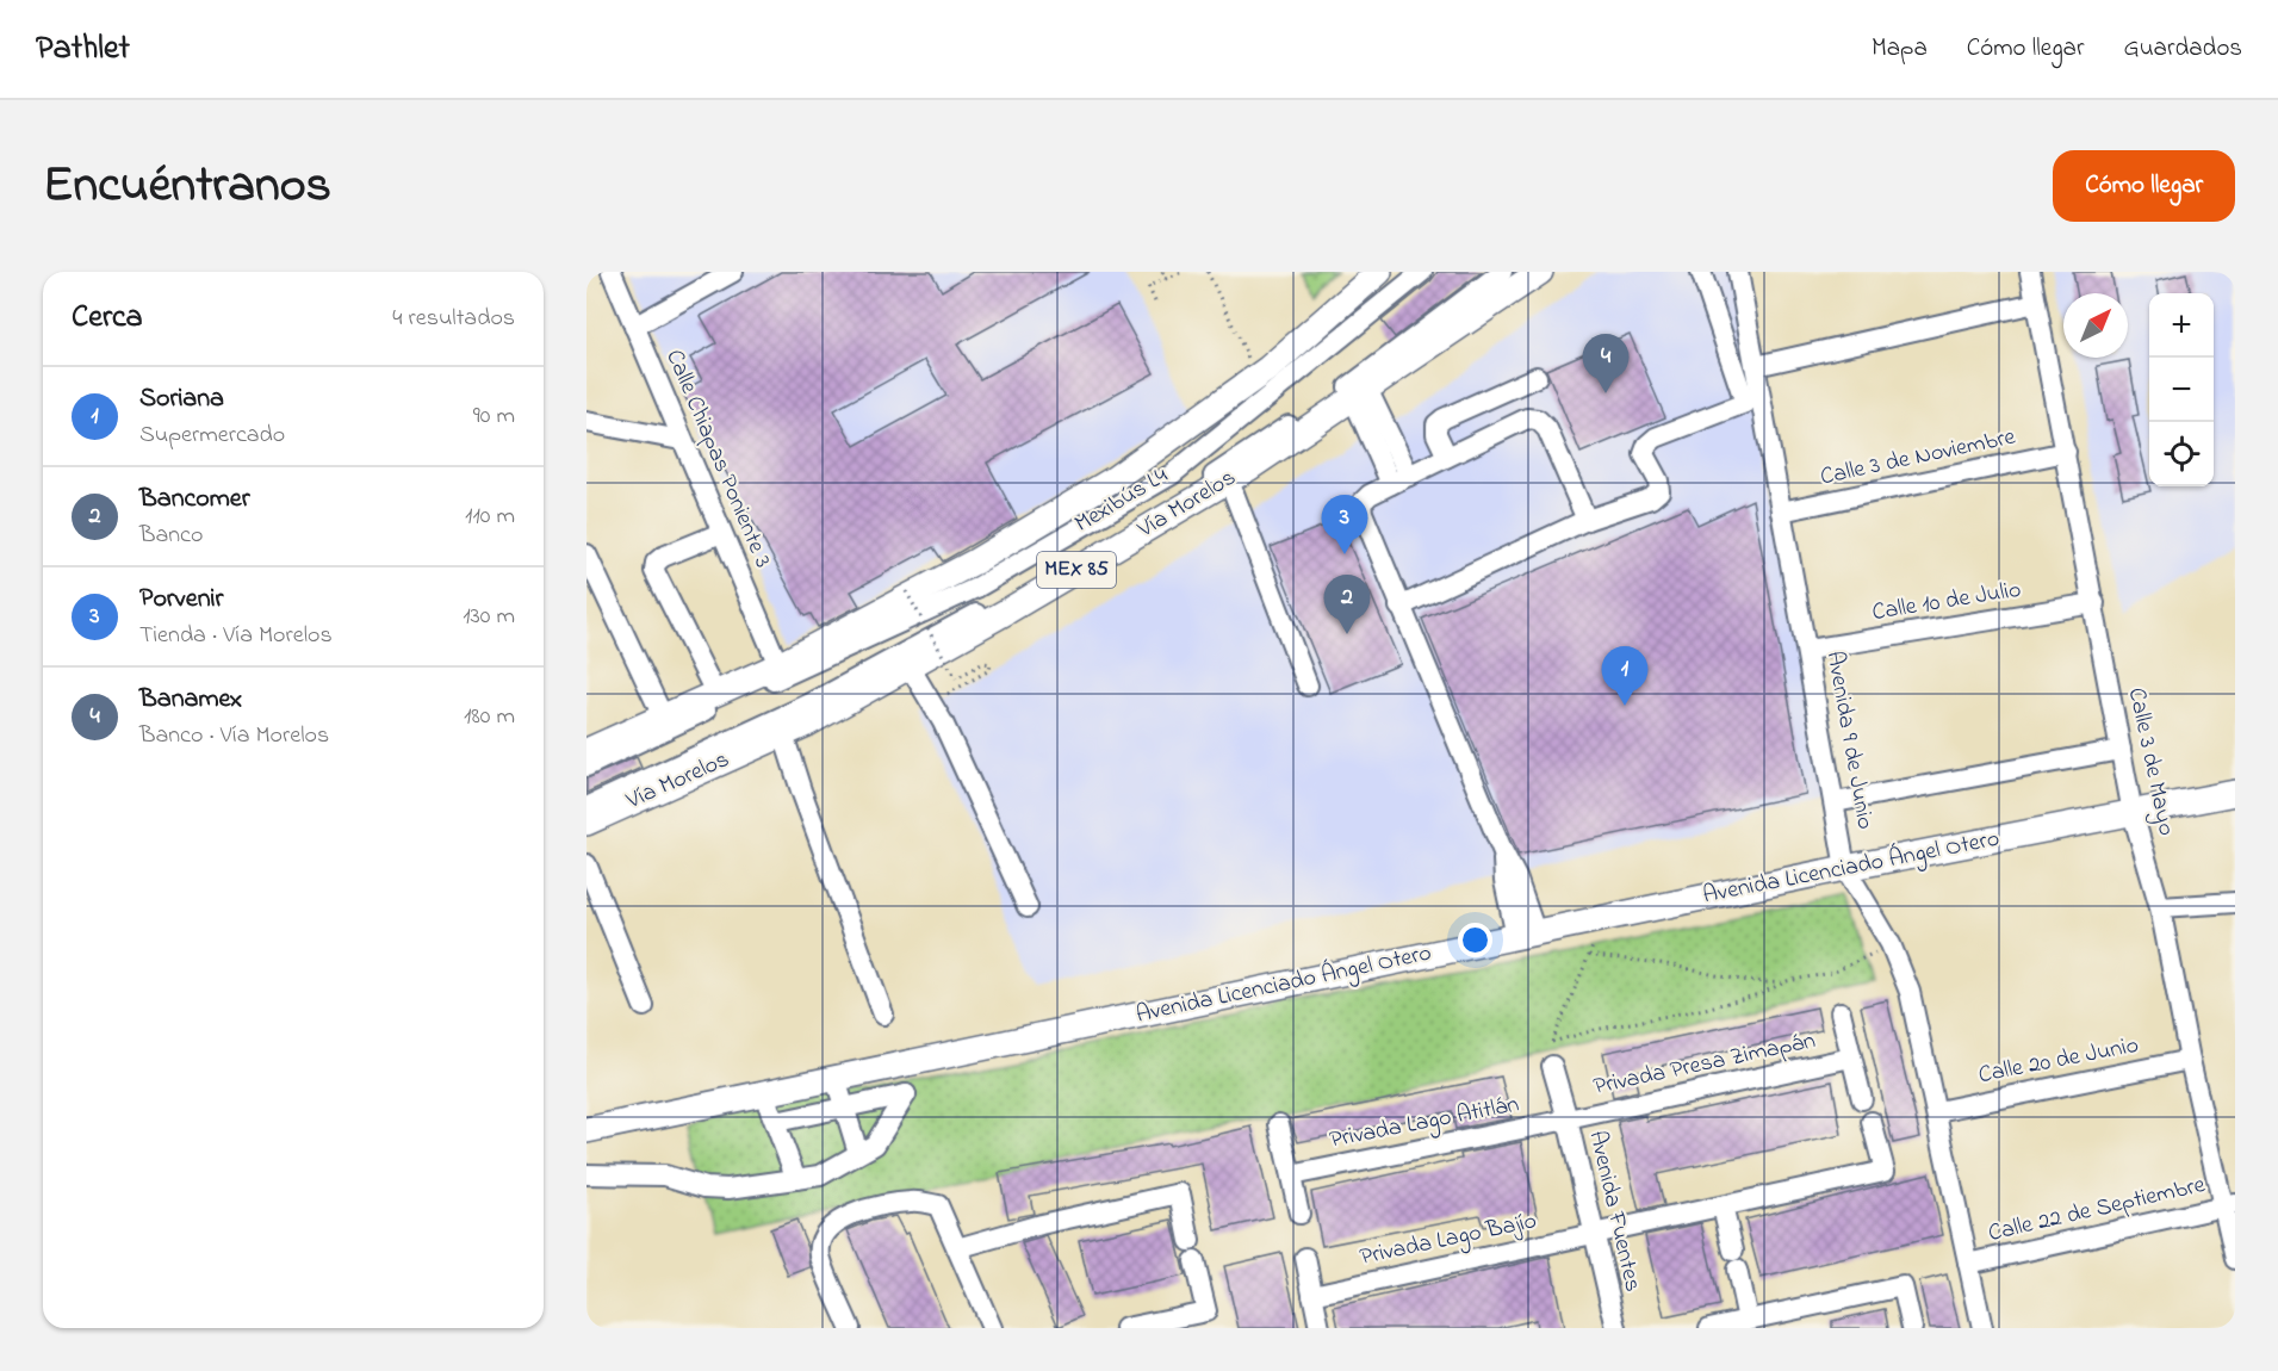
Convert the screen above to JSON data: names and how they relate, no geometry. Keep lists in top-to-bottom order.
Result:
{
  "streets": {
    "main road": ["Vía Morelos", "MEX 85", "Avenida Licenciado Ángel Otero"],
    "street": [
      "Calle 3 de Noviembre",
      "Calle Chiapas Poniente 3",
      "Mexibús L4",
      "Calle 10 de Julio",
      "Avenida 9 de Junio",
      "Calle 3 de Mayo",
      "Calle 20 de Junio",
      "Privada Presa Zimapán",
      "Privada Lago Atitlán",
      "Calle 22 de Septiembre",
      "Avenida Fuentes",
      "Privada Lago Bajío"
    ]
  },
  "crossings": [
    ["Calle 3 de Noviembre", "Avenida 9 de Junio"],
    ["Calle 3 de Noviembre", "Calle 3 de Mayo"],
    ["Calle Chiapas Poniente 3", "MEX 85"],
    ["Calle 10 de Julio", "Avenida 9 de Junio"],
    ["Calle 10 de Julio", "Calle 3 de Mayo"],
    ["Avenida 9 de Junio", "Avenida Licenciado Ángel Otero"],
    ["Avenida 9 de Junio", "Calle 20 de Junio"],
    ["Avenida 9 de Junio", "Calle 22 de Septiembre"],
    ["Calle 3 de Mayo", "Avenida Licenciado Ángel Otero"],
    ["Calle 3 de Mayo", "Calle 20 de Junio"],
    ["Calle 3 de Mayo", "Calle 22 de Septiembre"],
    ["Privada Presa Zimapán", "Privada Lago Atitlán"],
    ["Privada Presa Zimapán", "Avenida Fuentes"],
    ["Privada Lago Atitlán", "Avenida Fuentes"],
    ["Avenida Fuentes", "Privada Lago Bajío"]
  ],
  "north": "top right",
  "page": {
    "header": "Pathlet",
    "nav": ["Mapa", "Cómo llegar", "Guardados"],
    "title": "Encuéntranos",
    "buttons": "Cómo llegar",
    "heading": ["Cerca", "4 resultados"],
    "map_buttons": ["+", "−"],
    "pins": [
      "4",
      "3",
      "2",
      "1"
    ],
    "list": [
      {
        "mark": "1",
        "name": "Soriana",
        "note": "Supermercado",
        "value": "90 m"
      },
      {
        "mark": "2",
        "name": "Bancomer",
        "note": "Banco",
        "value": "110 m"
      },
      {
        "mark": "3",
        "name": "Porvenir",
        "note": "Tienda · Vía Morelos",
        "value": "130 m"
      },
      {
        "mark": "4",
        "name": "Banamex",
        "note": "Banco · Vía Morelos",
        "value": "180 m"
      }
    ]
  }
}
